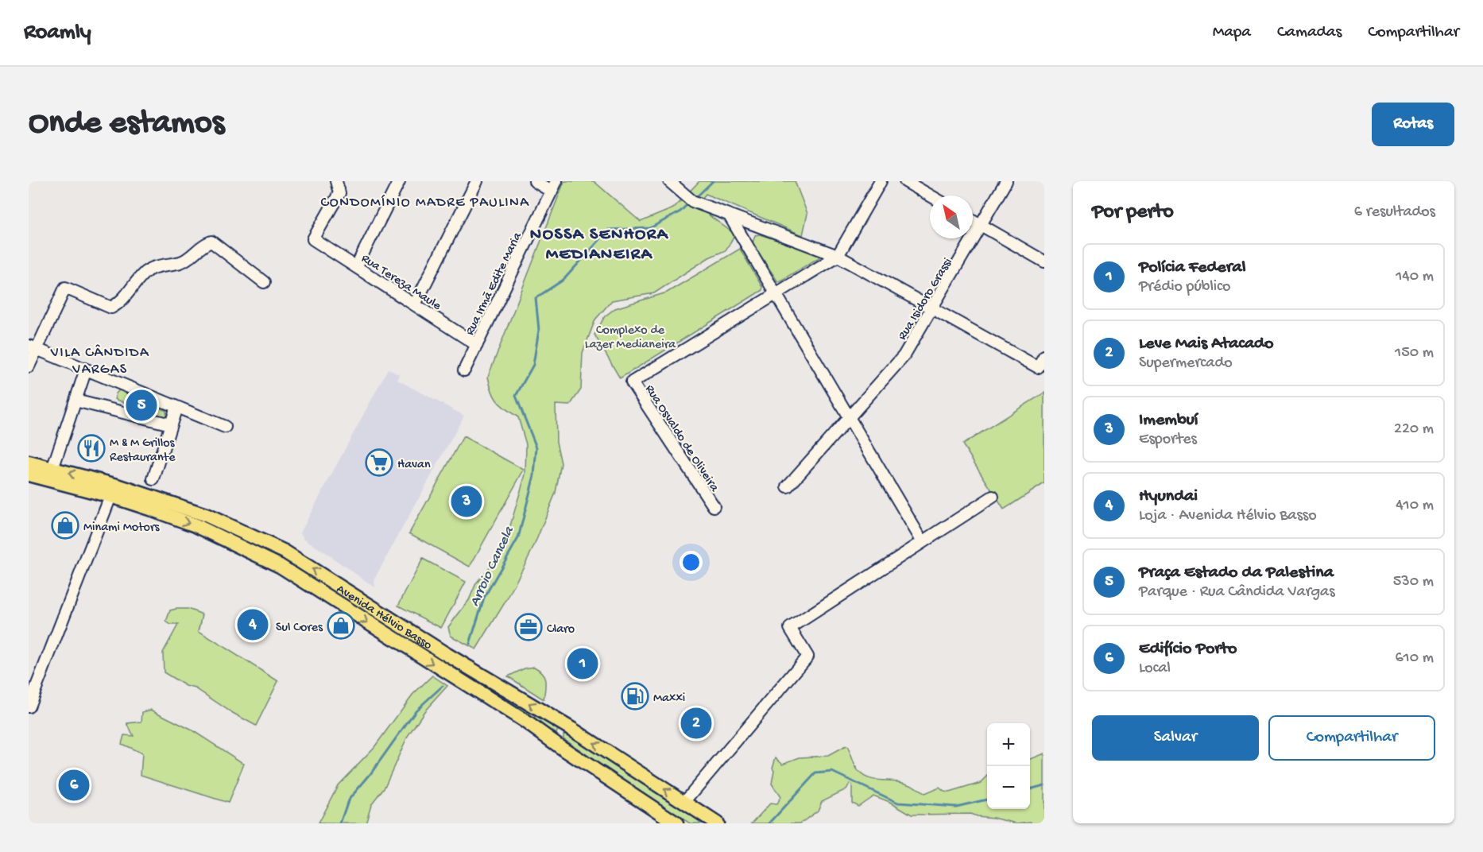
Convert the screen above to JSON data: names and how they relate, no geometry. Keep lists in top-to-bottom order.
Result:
{
  "streets": {
    "main road": ["Avenida Hélvio Basso"],
    "street": [
      "Rua Tereza Maule",
      "Rua Irmã Edite Maria",
      "Rua Isidoro Grassi",
      "Rua Osvaldo de Oliveira"
    ]
  },
  "crossings": [
    ["Rua Tereza Maule", "Rua Irmã Edite Maria"]
  ],
  "districts": ["CONDOMÍNIO MADRE PAULINA", "NOSSA SENHORA MEDIANEIRA", "VILA CÂNDIDA VARGAS"],
  "water": ["Arroio Cancela"],
  "parks": ["Complexo de Lazer Medianeira"],
  "places": {
    "restaurant": ["M & M Grillos Restaurante"],
    "supermarket": ["Havan"],
    "shop": ["Minami Motors", "Sul Cores"],
    "office": ["Claro"],
    "fuel station": ["Maxxi"]
  },
  "north": "top left",
  "page": {
    "header": "Roamly",
    "nav": ["Mapa", "Camadas", "Compartilhar"],
    "buttons": [
      "Rotas",
      ["Salvar", "Compartilhar"]
    ],
    "title": "Onde estamos",
    "heading": ["Por perto", "6 resultados"],
    "list": [
      {
        "mark": "1",
        "name": "Polícia Federal",
        "note": "Prédio público",
        "value": "140 m"
      },
      {
        "mark": "2",
        "name": "Leve Mais Atacado",
        "note": "Supermercado",
        "value": "150 m"
      },
      {
        "mark": "3",
        "name": "Imembuí",
        "note": "Esportes",
        "value": "220 m"
      },
      {
        "mark": "4",
        "name": "Hyundai",
        "note": "Loja · Avenida Hélvio Basso",
        "value": "410 m"
      },
      {
        "mark": "5",
        "name": "Praça Estado da Palestina",
        "note": "Parque · Rua Cândida Vargas",
        "value": "530 m"
      },
      {
        "mark": "6",
        "name": "Edifício Porto",
        "note": "Local",
        "value": "610 m"
      }
    ],
    "pins": [
      "5",
      "3",
      "4",
      "1",
      "2",
      "6"
    ],
    "map_buttons": ["+", "−"]
  }
}
